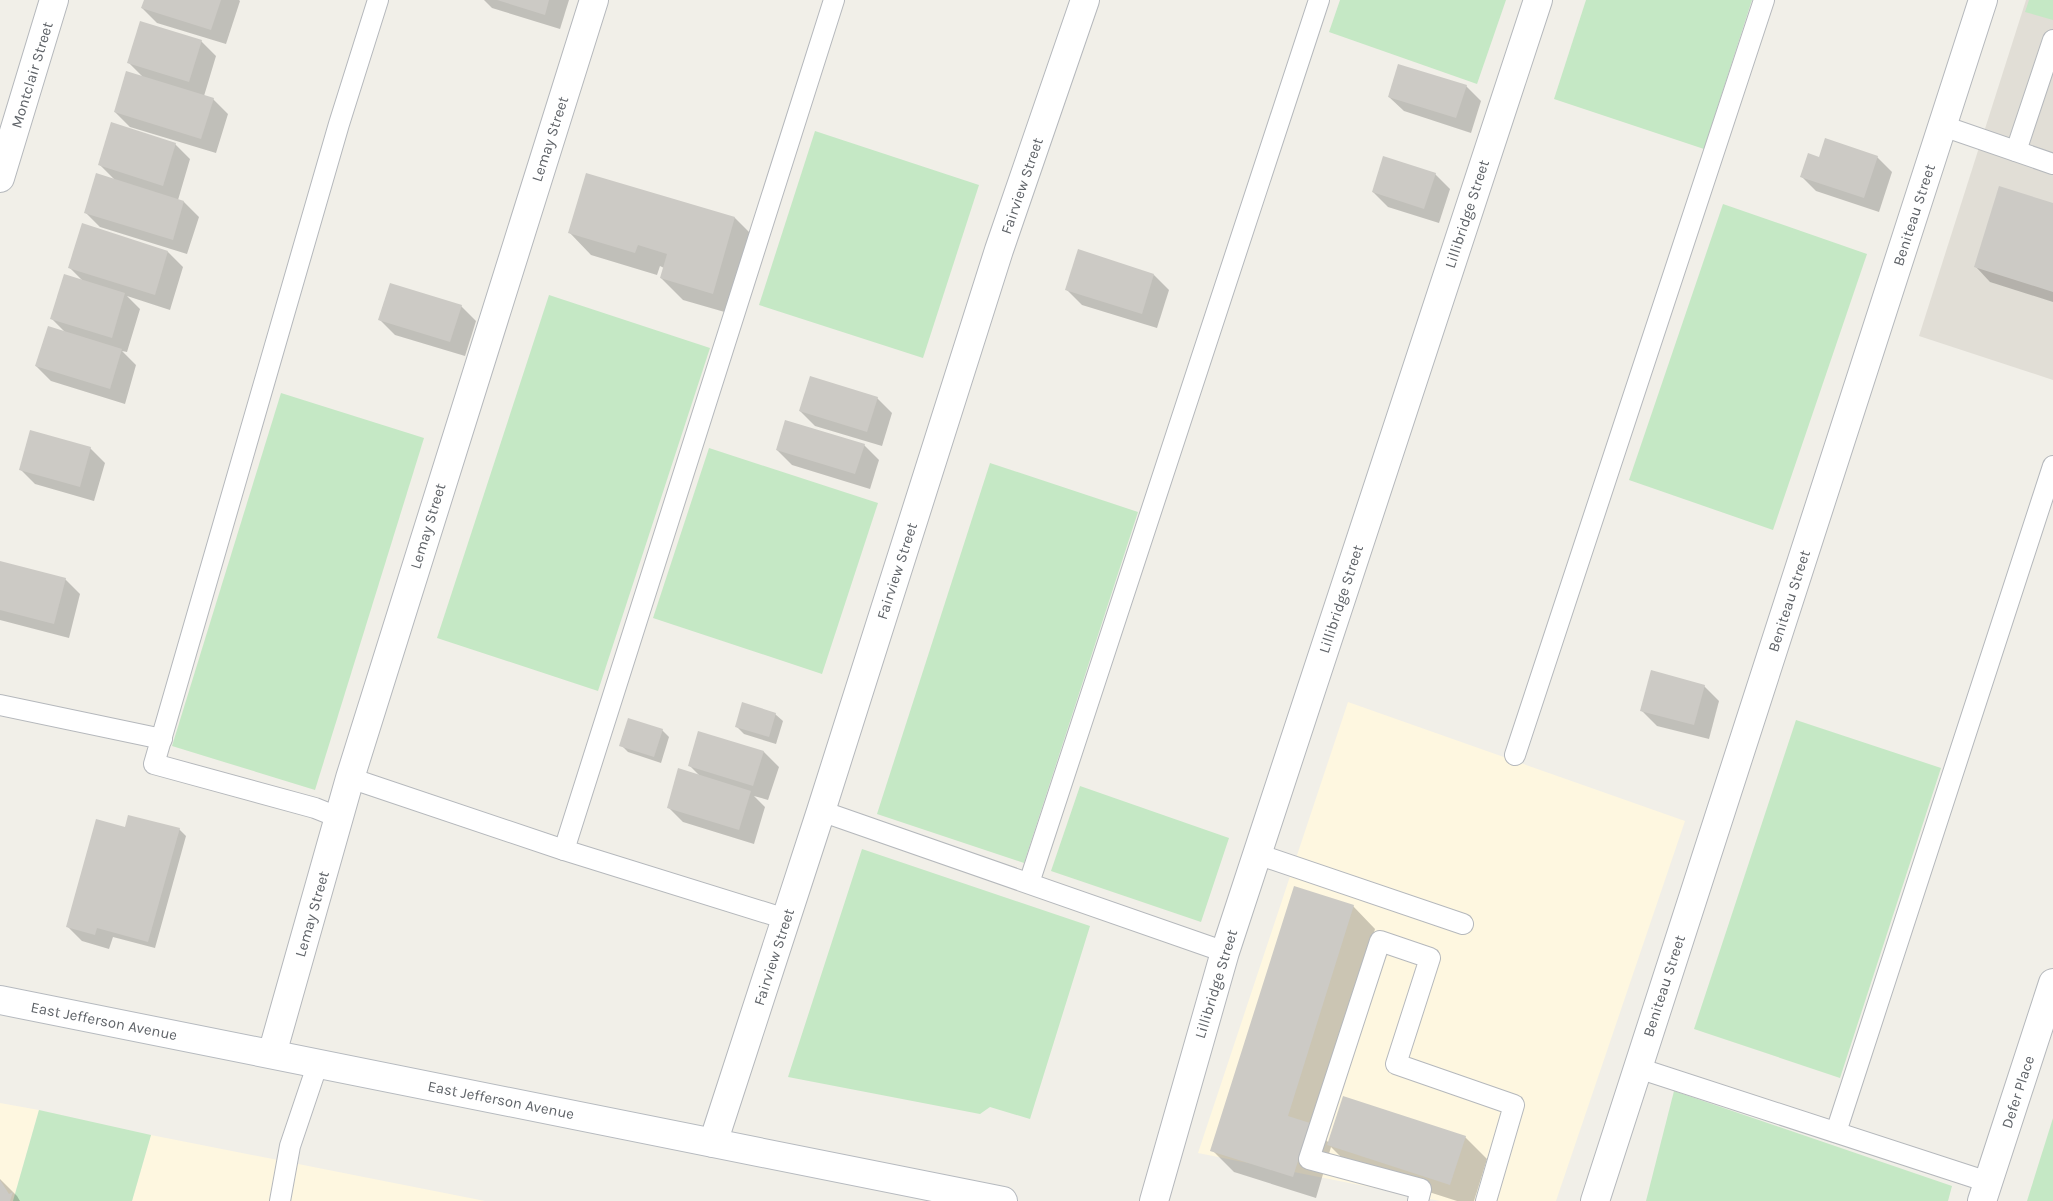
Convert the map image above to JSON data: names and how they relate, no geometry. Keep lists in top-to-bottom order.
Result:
{
  "streets": {
    "street": [
      "Montclair Street",
      "Lemay Street",
      "Fairview Street",
      "Lillibridge Street",
      "Beniteau Street",
      "East Jefferson Avenue",
      "Defer Place"
    ]
  },
  "crossings": [
    ["Lemay Street", "East Jefferson Avenue"],
    ["Fairview Street", "East Jefferson Avenue"]
  ]
}
